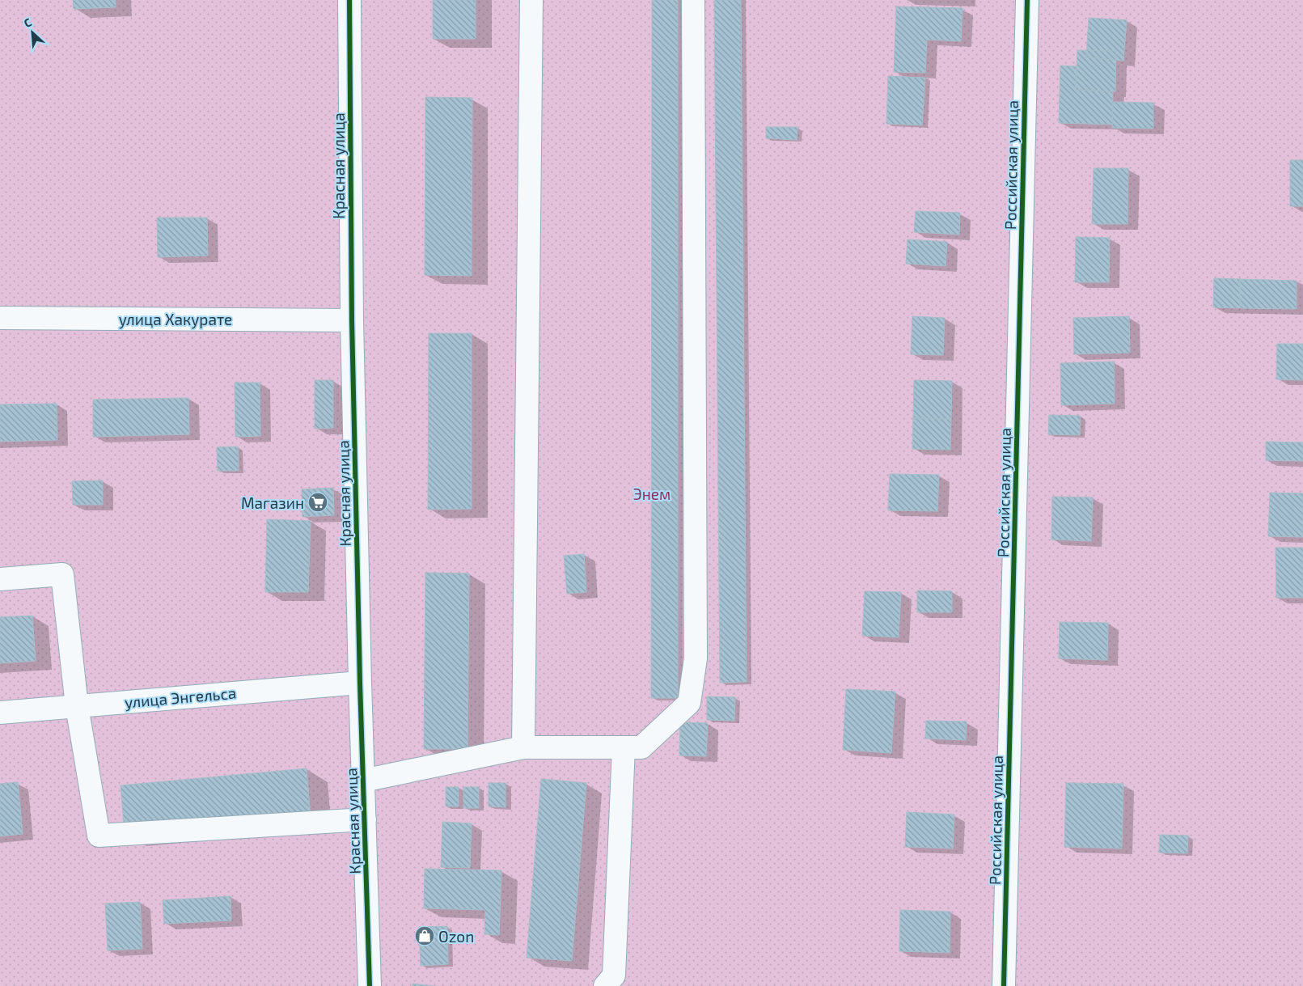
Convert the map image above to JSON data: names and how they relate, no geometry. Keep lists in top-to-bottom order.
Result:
{
  "streets": {
    "street": [
      "Российская улица",
      "Красная улица",
      "улица Хакурате",
      "улица Энгельса"
    ]
  },
  "crossings": [
    ["Красная улица", "улица Хакурате"],
    ["Красная улица", "улица Энгельса"]
  ],
  "parks": ["Энем"],
  "places": {
    "supermarket": ["Магазин"],
    "shop": ["Ozon"]
  },
  "north": "top left"
}
